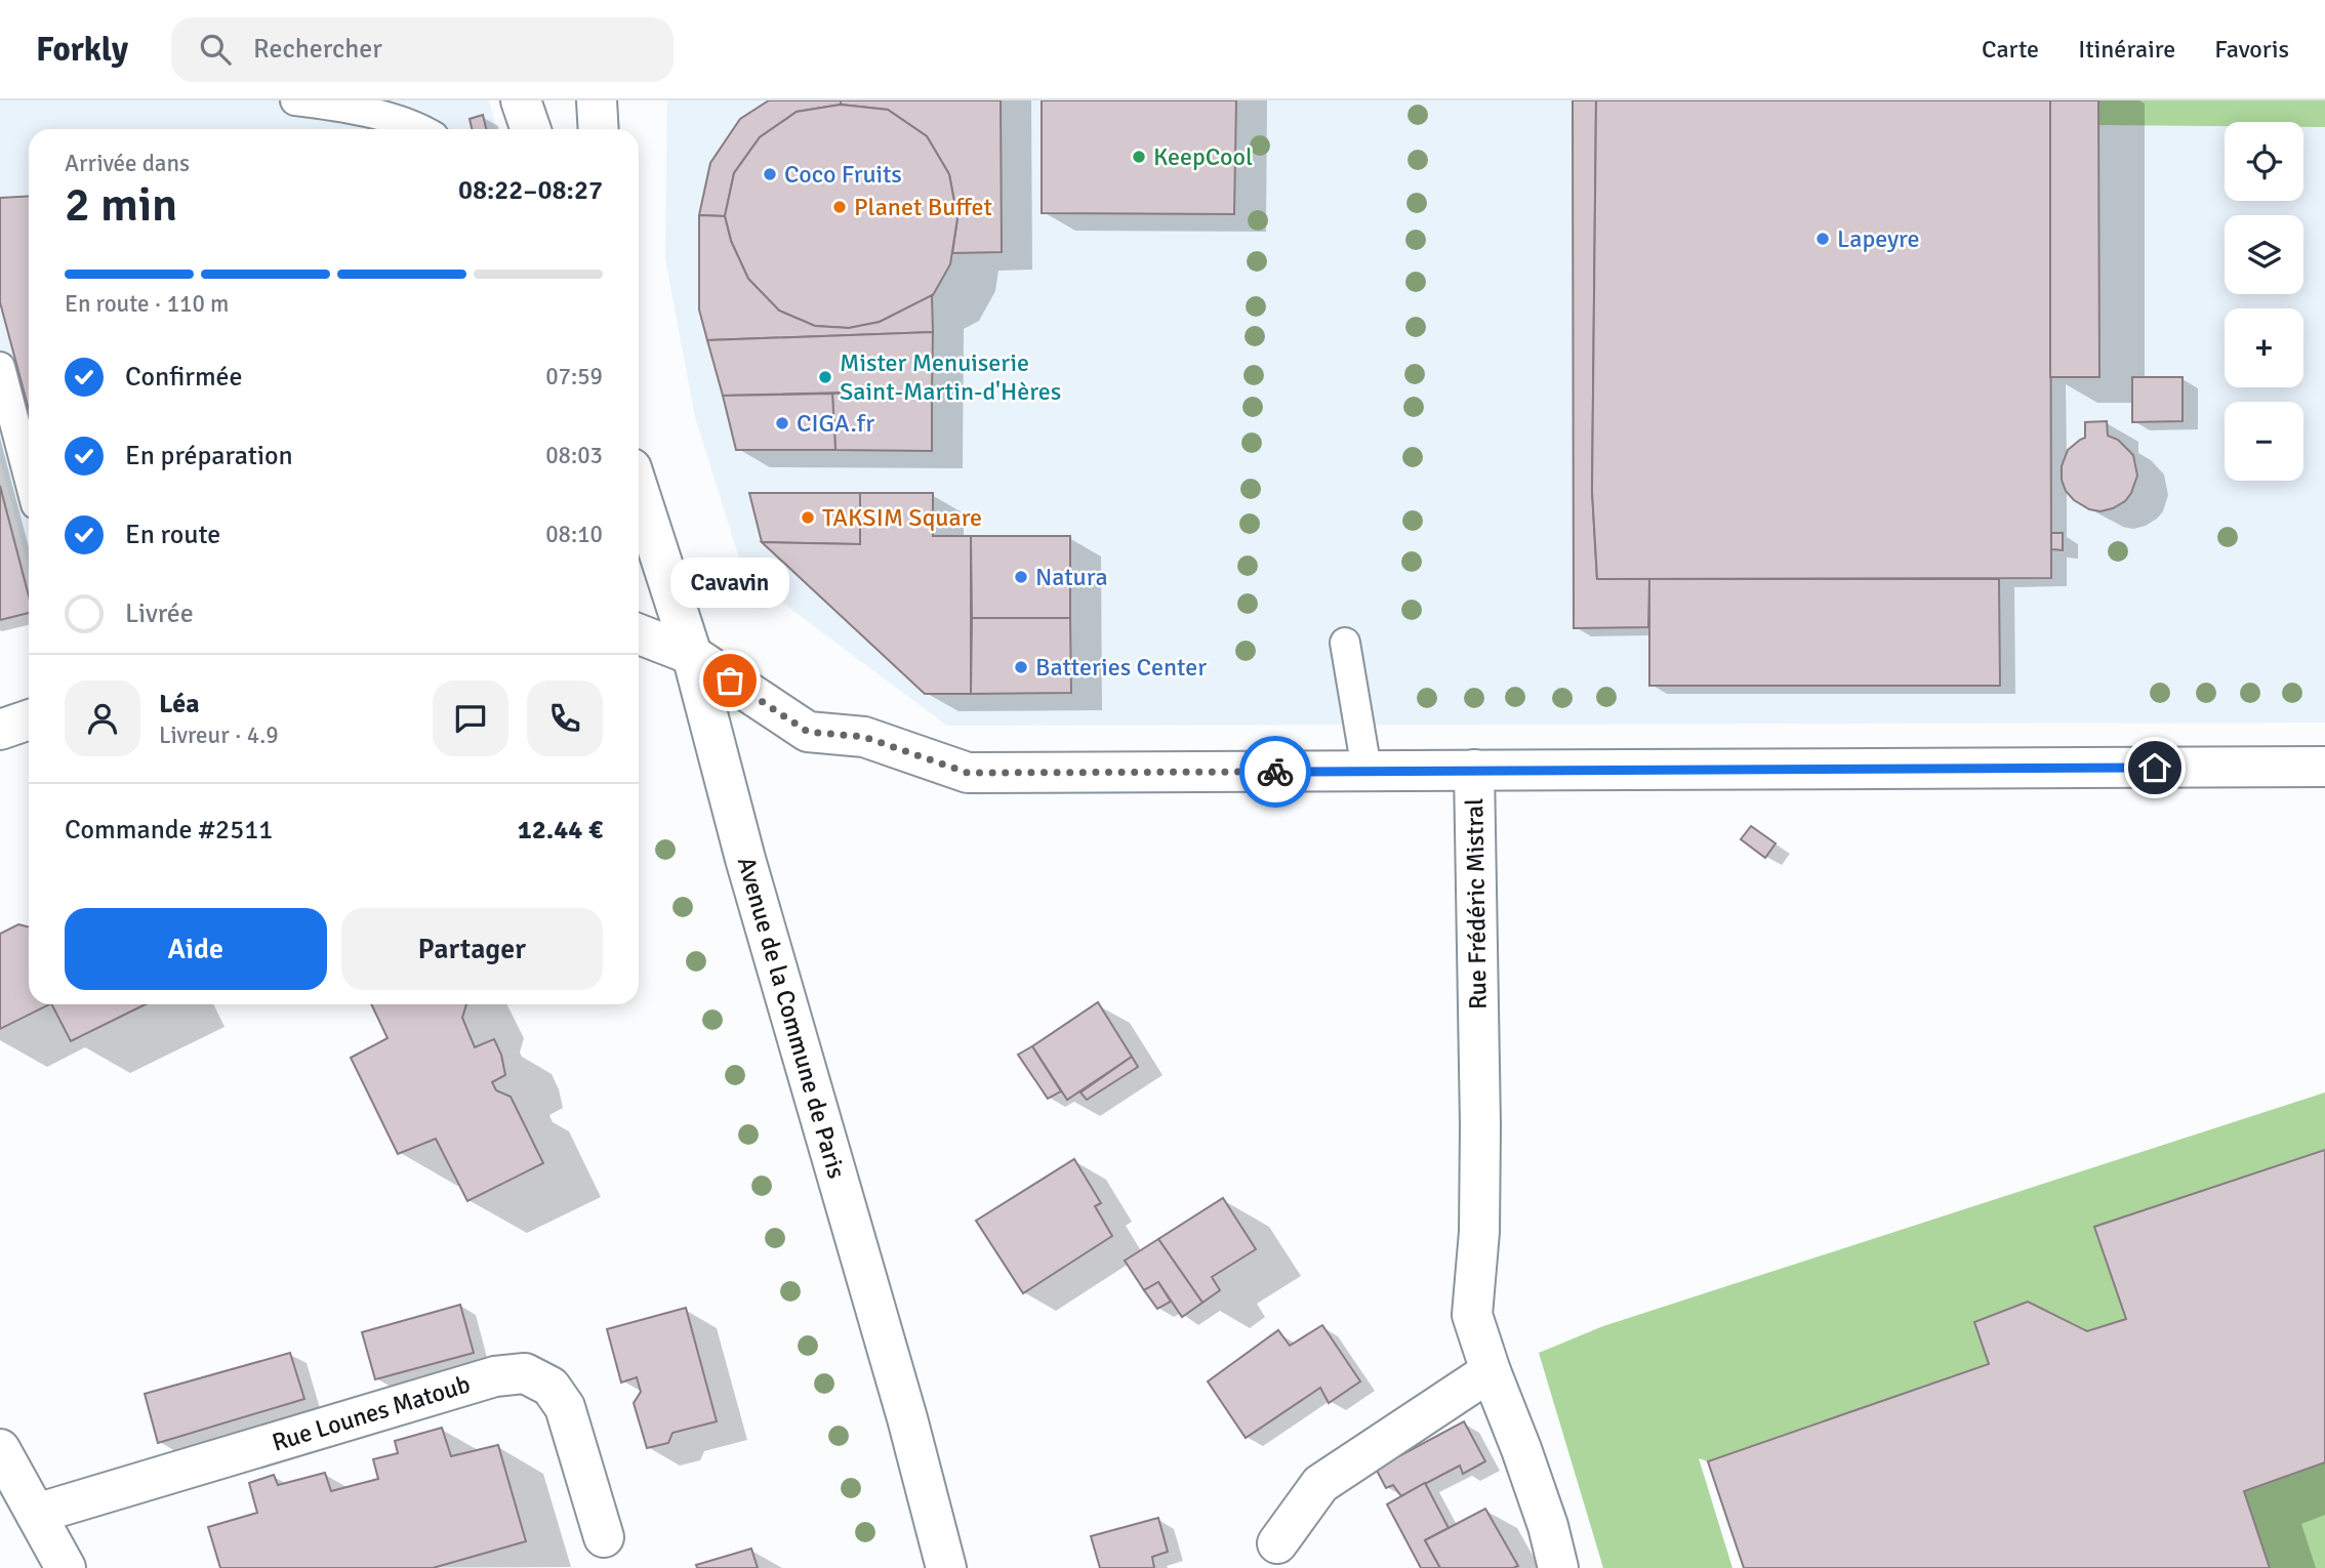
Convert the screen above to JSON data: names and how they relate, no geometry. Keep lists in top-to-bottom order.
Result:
{
  "streets": {
    "street": ["Rue Frédéric Mistral", "Avenue de la Commune de Paris", "Rue Lounes Matoub"]
  },
  "crossings": [
    ["Rue Frédéric Mistral", "Avenue de la Commune de Paris"]
  ],
  "places": [
    "KeepCool",
    "Coco Fruits",
    "Planet Buffet",
    "Lapeyre",
    "Mister Menuiserie Saint-Martin-d'Hères",
    "CIGA.fr",
    "TAKSIM Square",
    "Natura",
    "Batteries Center",
    "Cavavin"
  ],
  "page": {
    "header": "Forkly",
    "search": "Rechercher",
    "nav": ["Carte", "Itinéraire", "Favoris"],
    "map_buttons": ["+", "−"],
    "heading": ["2 min", "Arrivée dans", "08:22–08:27"],
    "panel": [
      "Léa",
      "Livreur · 4.9",
      "Commande #2511",
      "12.44 €"
    ],
    "bar": "En route · 110 m",
    "list": [
      ["Confirmée", "07:59"],
      ["En préparation", "08:03"],
      ["En route", "08:10"],
      "Livrée"
    ],
    "bubble": "Cavavin",
    "buttons": ["Aide", "Partager"]
  }
}
